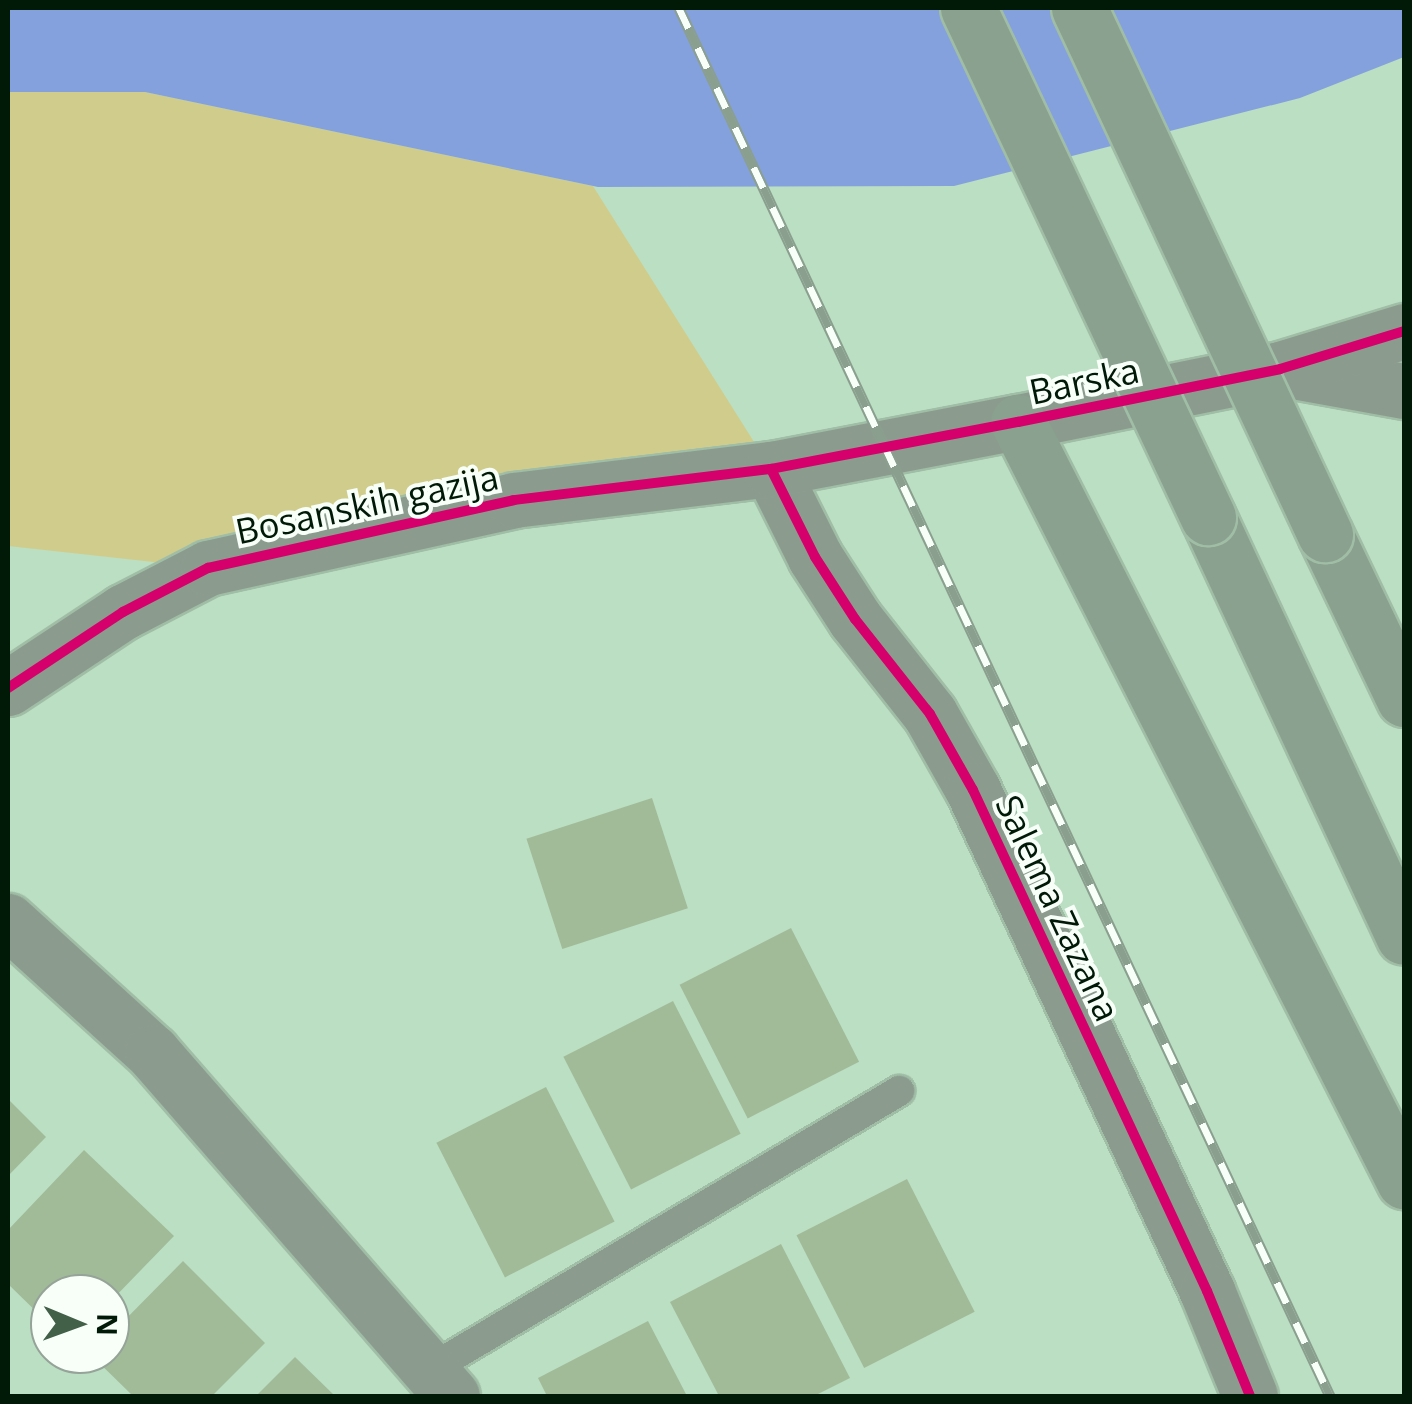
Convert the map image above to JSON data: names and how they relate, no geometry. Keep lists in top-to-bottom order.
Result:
{
  "streets": {
    "street": ["Barska", "Bosanskih gazija", "Salema Zazana"]
  },
  "crossings": [
    ["Barska", "Bosanskih gazija"],
    ["Barska", "Salema Zazana"],
    ["Bosanskih gazija", "Salema Zazana"]
  ],
  "north": "right"
}
